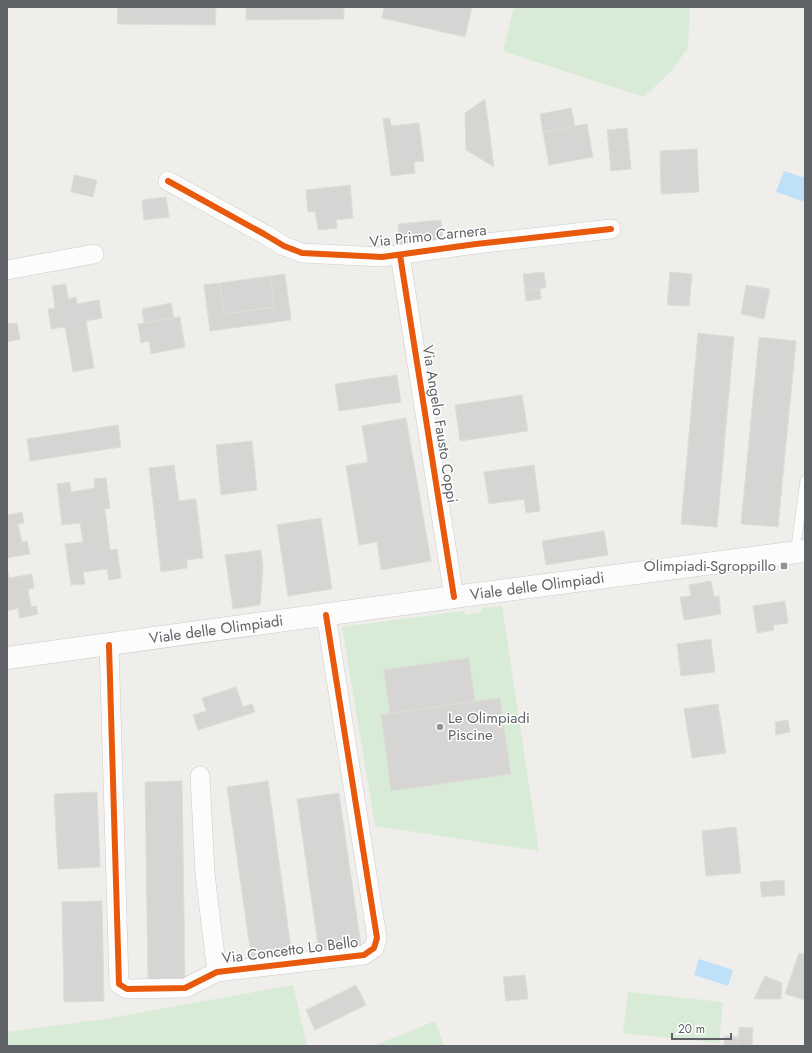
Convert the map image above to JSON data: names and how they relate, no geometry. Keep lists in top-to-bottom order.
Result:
{
  "streets": {
    "street": [
      "Via Primo Carnera",
      "Via Angelo Fausto Coppi",
      "Viale delle Olimpiadi",
      "Via Concetto Lo Bello"
    ]
  },
  "crossings": [
    ["Via Primo Carnera", "Via Angelo Fausto Coppi"],
    ["Via Angelo Fausto Coppi", "Viale delle Olimpiadi"],
    ["Viale delle Olimpiadi", "Via Concetto Lo Bello"]
  ],
  "places": {
    "transit": ["Olimpiadi-Sgroppillo"],
    "other": ["Le Olimpiadi Piscine"]
  },
  "scale_bar": "20 m"
}
